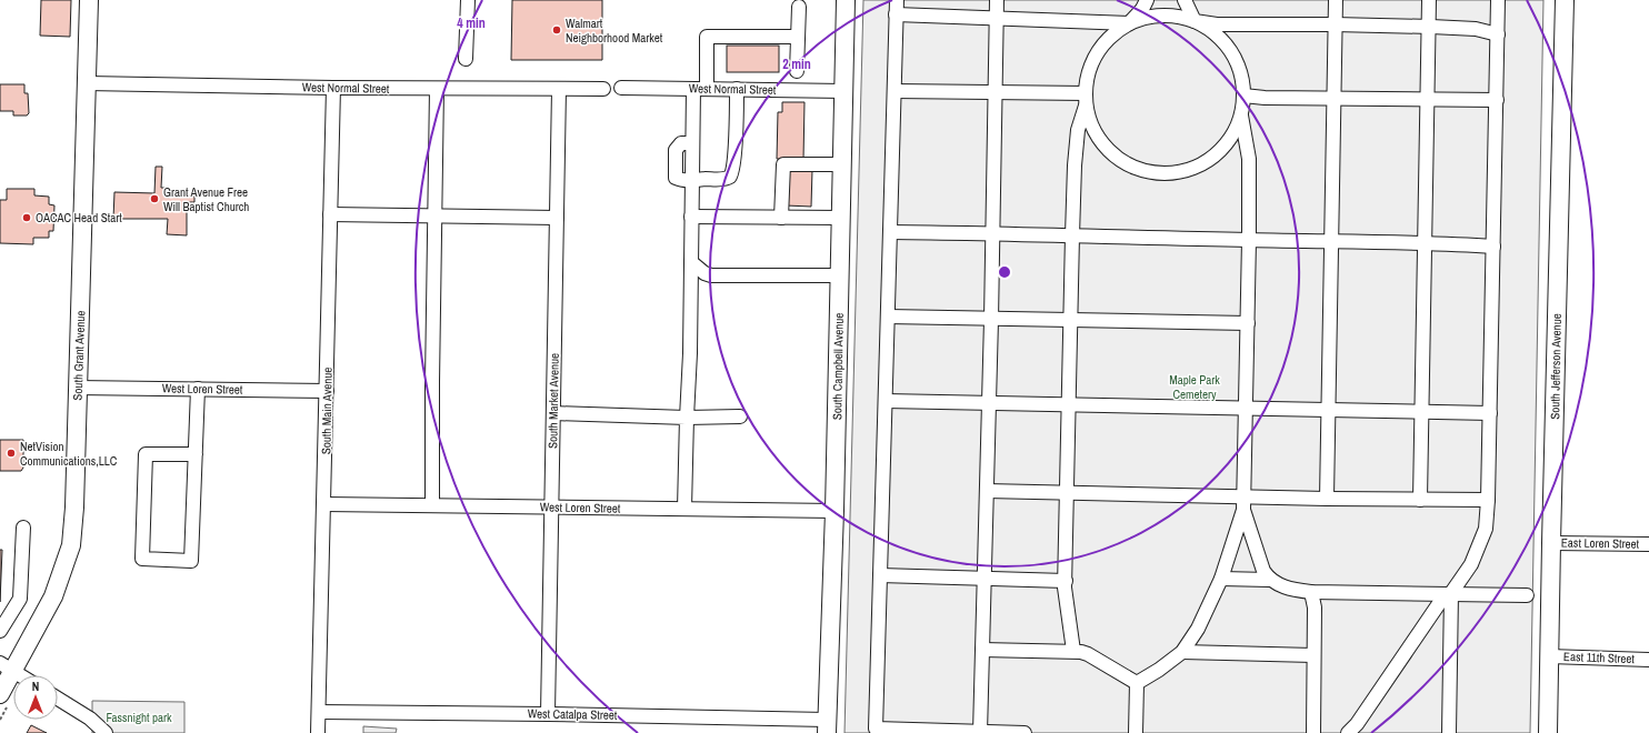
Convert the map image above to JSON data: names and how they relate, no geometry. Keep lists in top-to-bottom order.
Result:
{
  "streets": {
    "main road": ["South Grant Avenue", "South Campbell Avenue", "South Jefferson Avenue"],
    "street": [
      "West Normal Street",
      "West Loren Street",
      "South Market Avenue",
      "South Main Avenue",
      "East Loren Street",
      "East 11th Street",
      "West Catalpa Street"
    ]
  },
  "crossings": [
    ["West Normal Street", "South Grant Avenue"],
    ["West Normal Street", "South Campbell Avenue"],
    ["West Normal Street", "South Market Avenue"],
    ["West Normal Street", "South Main Avenue"],
    ["South Grant Avenue", "West Loren Street"],
    ["South Campbell Avenue", "West Loren Street"],
    ["South Campbell Avenue", "West Catalpa Street"],
    ["South Jefferson Avenue", "East Loren Street"],
    ["South Jefferson Avenue", "East 11th Street"],
    ["West Loren Street", "South Market Avenue"],
    ["West Loren Street", "South Main Avenue"],
    ["South Market Avenue", "West Catalpa Street"],
    ["South Main Avenue", "West Catalpa Street"]
  ],
  "parks": ["Maple Park Cemetery", "Fassnight park"],
  "places": [
    "Walmart Neighborhood Market",
    "Grant Avenue Free Will Baptist Church",
    "OACAC Head Start",
    "NetVision Communications,LLC"
  ],
  "north": "top",
  "rings": ["4 min", "2 min"]
}
